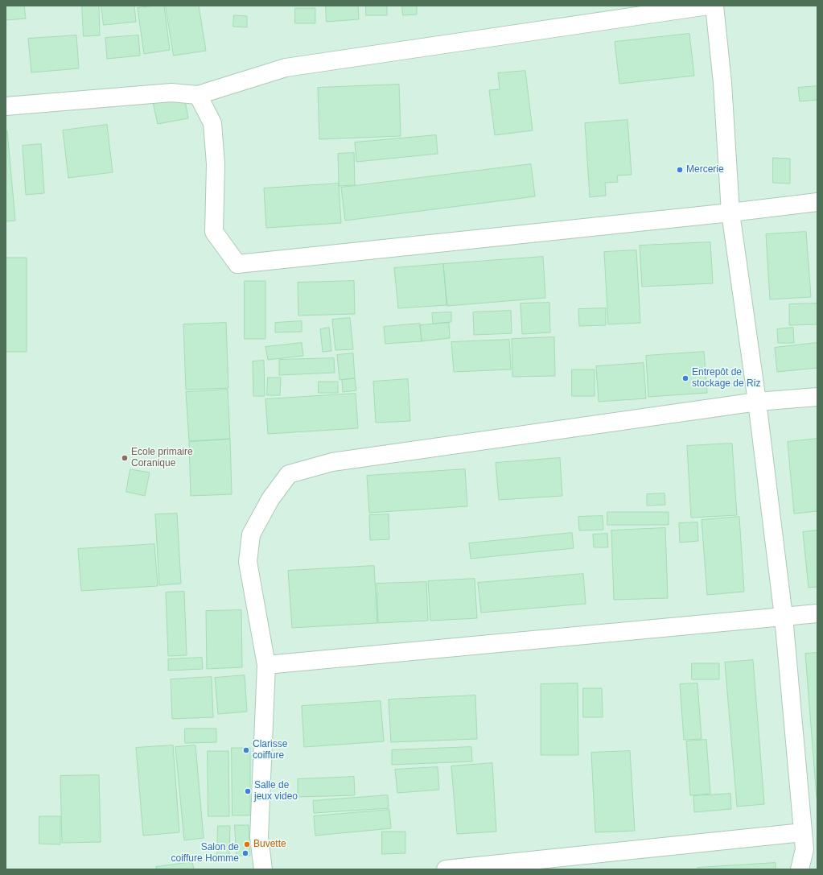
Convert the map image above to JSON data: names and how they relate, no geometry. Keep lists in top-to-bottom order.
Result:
{
  "places": [
    "Mercerie",
    "Entrepôt de stockage de Riz",
    "Ecole primaire Coranique",
    "Clarisse coiffure",
    "Salle de jeux video",
    "Buvette",
    "Salon de coiffure Homme"
  ]
}
